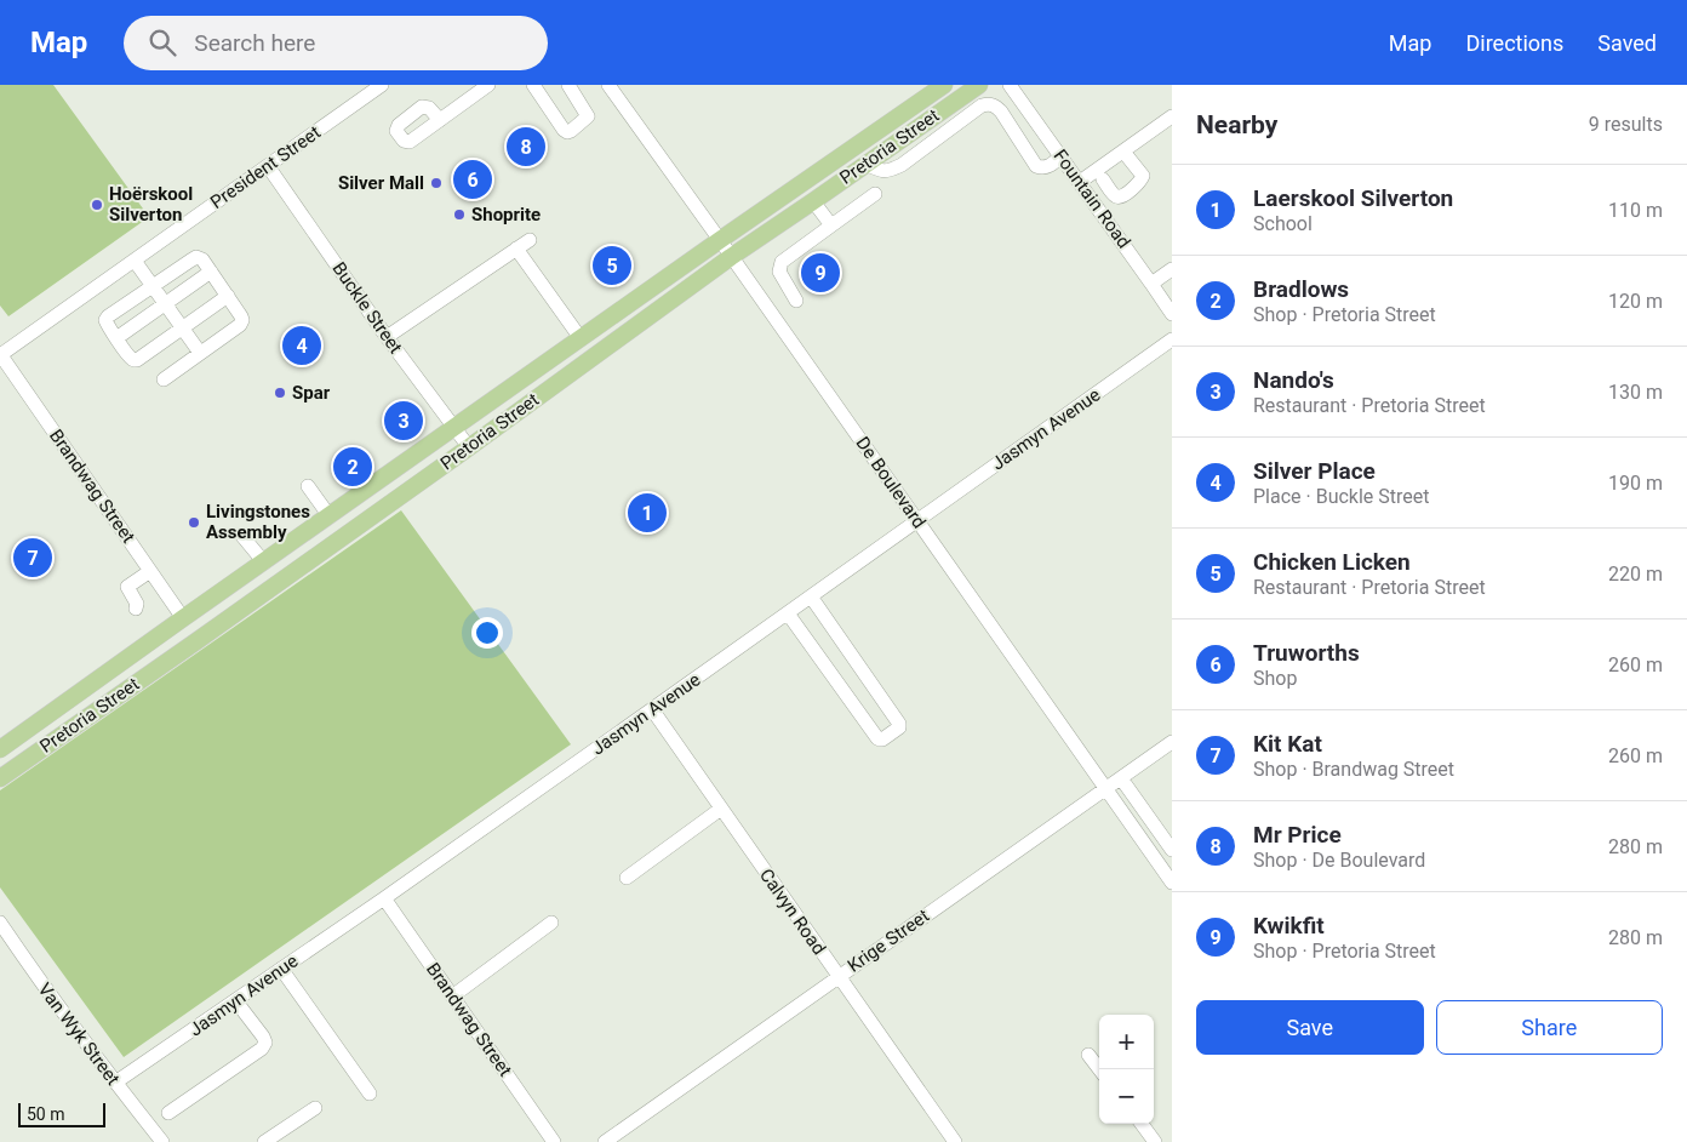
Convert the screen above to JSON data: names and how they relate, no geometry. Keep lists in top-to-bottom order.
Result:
{
  "streets": {
    "main road": ["Pretoria Street"],
    "street": [
      "President Street",
      "Fountain Road",
      "Buckle Street",
      "Jasmyn Avenue",
      "De Boulevard",
      "Brandwag Street",
      "Calvyn Road",
      "Krige Street",
      "Van Wyk Street"
    ]
  },
  "crossings": [
    ["Pretoria Street", "Buckle Street"],
    ["Pretoria Street", "De Boulevard"],
    ["Pretoria Street", "Brandwag Street"],
    ["President Street", "Buckle Street"],
    ["President Street", "Brandwag Street"],
    ["Jasmyn Avenue", "De Boulevard"],
    ["Jasmyn Avenue", "Brandwag Street"],
    ["Jasmyn Avenue", "Calvyn Road"],
    ["Jasmyn Avenue", "Van Wyk Street"],
    ["De Boulevard", "Krige Street"],
    ["Calvyn Road", "Krige Street"]
  ],
  "places": [
    "Silver Mall",
    "Hoërskool Silverton",
    "Shoprite",
    "Spar",
    "Livingstones Assembly"
  ],
  "scale_bar": "50 m",
  "page": {
    "header": "Map",
    "search": "Search here",
    "nav": ["Map", "Directions", "Saved"],
    "heading": ["Nearby", "9 results"],
    "pins": [
      "8",
      "6",
      "5",
      "9",
      "4",
      "3",
      "2",
      "1",
      "7"
    ],
    "list": [
      {
        "mark": "1",
        "name": "Laerskool Silverton",
        "note": "School",
        "value": "110 m"
      },
      {
        "mark": "2",
        "name": "Bradlows",
        "note": "Shop · Pretoria Street",
        "value": "120 m"
      },
      {
        "mark": "3",
        "name": "Nando's",
        "note": "Restaurant · Pretoria Street",
        "value": "130 m"
      },
      {
        "mark": "4",
        "name": "Silver Place",
        "note": "Place · Buckle Street",
        "value": "190 m"
      },
      {
        "mark": "5",
        "name": "Chicken Licken",
        "note": "Restaurant · Pretoria Street",
        "value": "220 m"
      },
      {
        "mark": "6",
        "name": "Truworths",
        "note": "Shop",
        "value": "260 m"
      },
      {
        "mark": "7",
        "name": "Kit Kat",
        "note": "Shop · Brandwag Street",
        "value": "260 m"
      },
      {
        "mark": "8",
        "name": "Mr Price",
        "note": "Shop · De Boulevard",
        "value": "280 m"
      },
      {
        "mark": "9",
        "name": "Kwikfit",
        "note": "Shop · Pretoria Street",
        "value": "280 m"
      }
    ],
    "buttons": ["Save", "Share"],
    "map_buttons": ["+", "−"],
    "scale": "50 m"
  }
}
